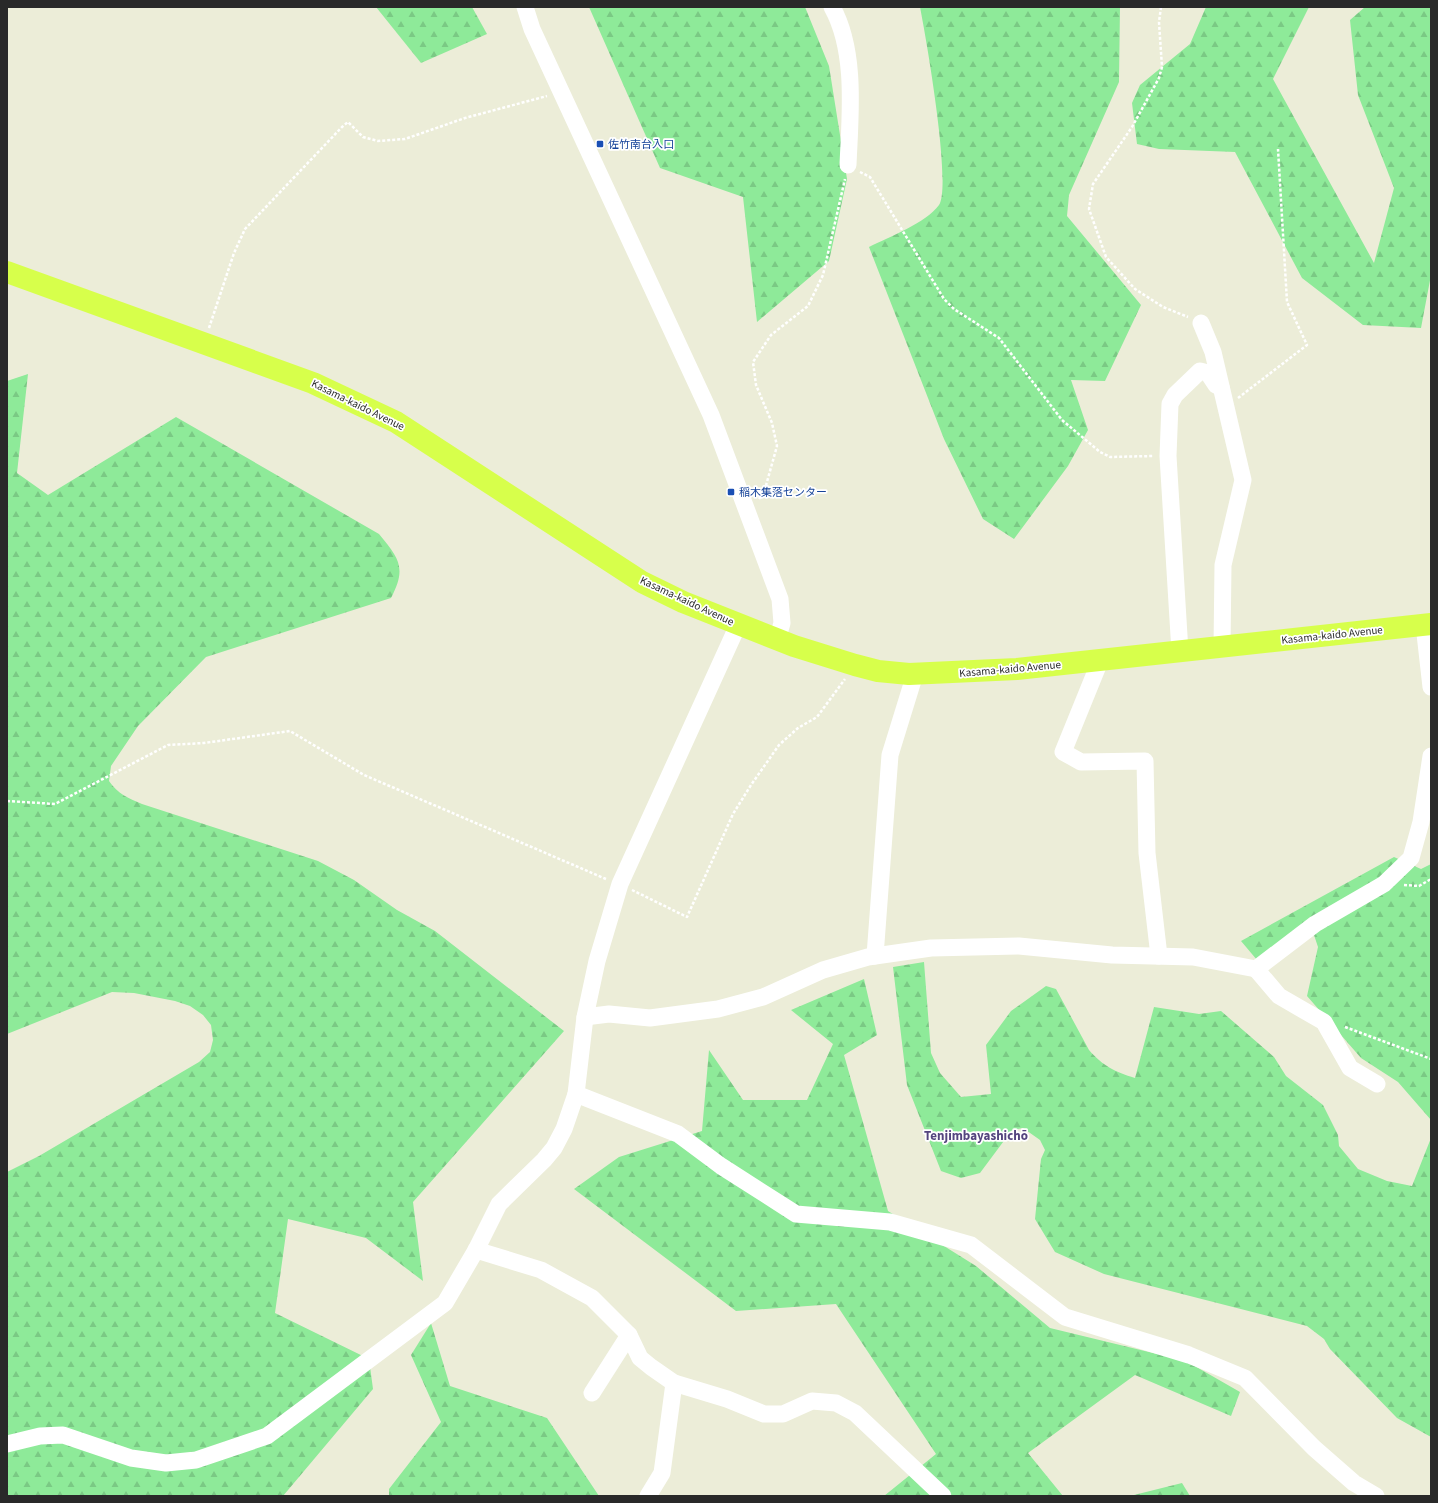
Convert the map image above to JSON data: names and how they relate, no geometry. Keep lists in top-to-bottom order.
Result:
{
  "streets": {
    "main road": ["Kasama-kaido Avenue"]
  },
  "districts": ["Tenjimbayashichō"],
  "places": {
    "transit": ["佐竹南台入口", "稲木集落センター"]
  }
}
